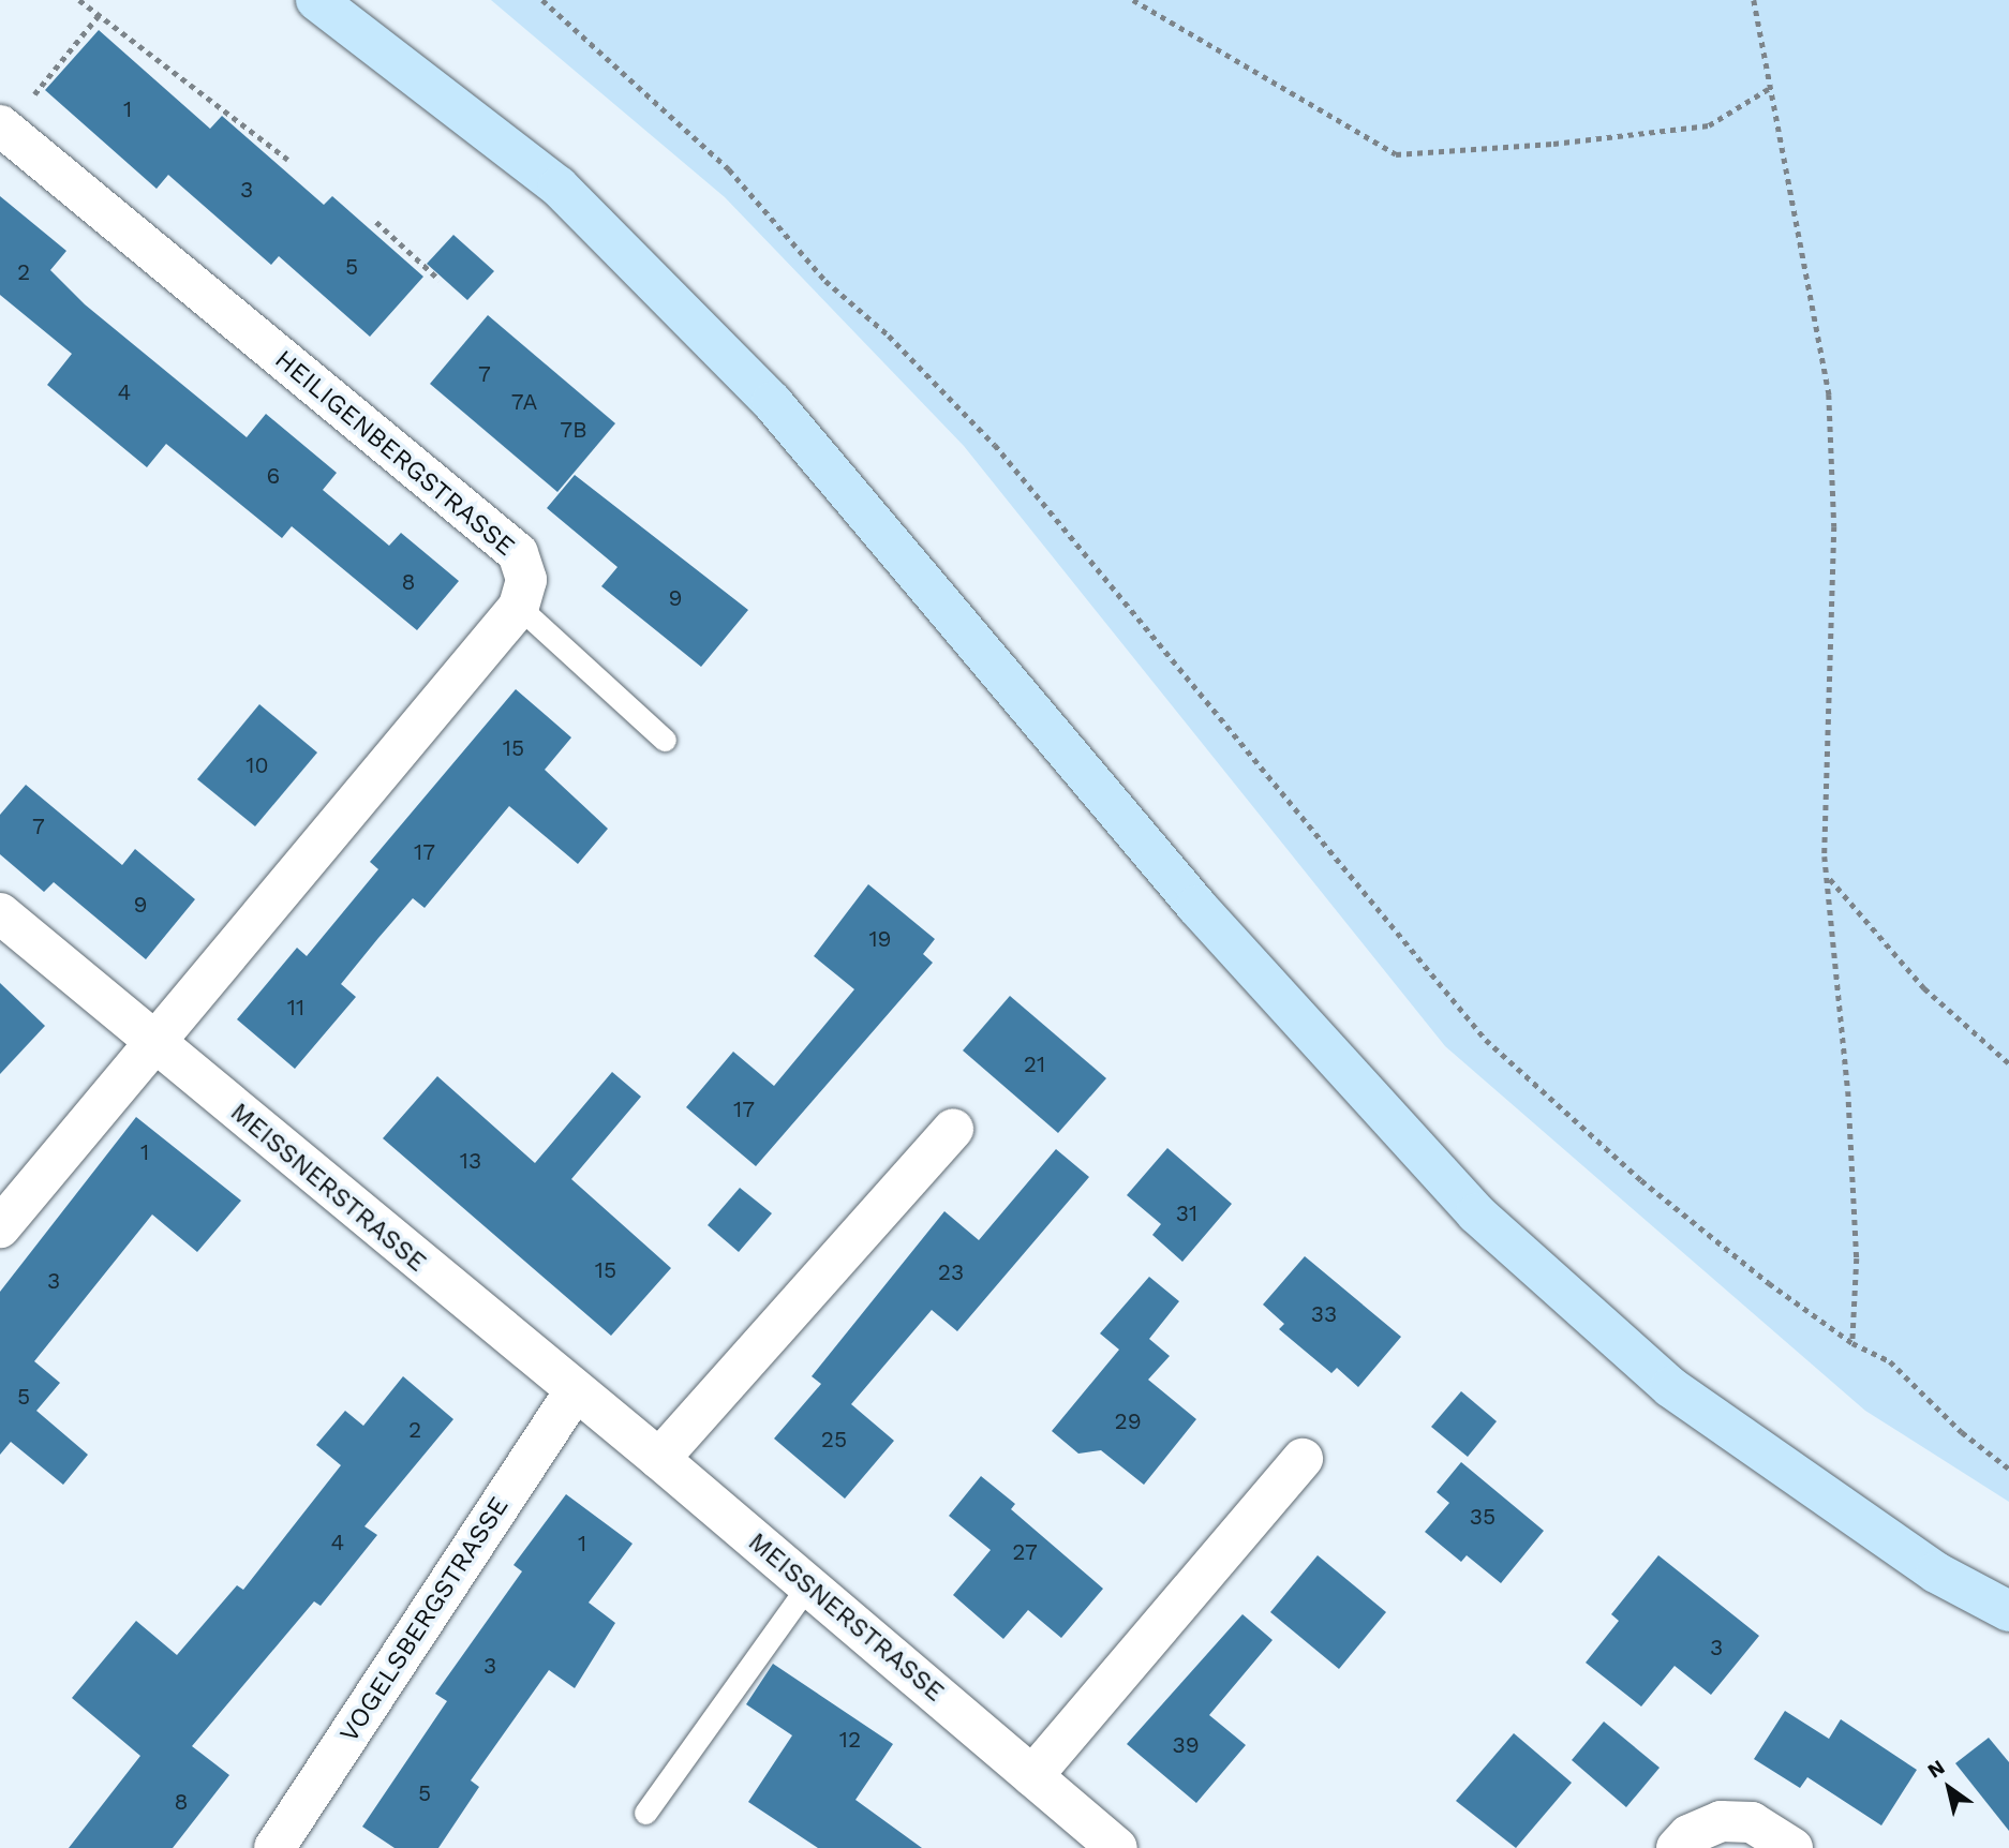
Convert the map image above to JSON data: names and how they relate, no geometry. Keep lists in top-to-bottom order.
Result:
{
  "streets": {
    "street": ["HEILIGENBERGSTRASSE", "MEISSNERSTRASSE", "VOGELSBERGSTRASSE"]
  },
  "crossings": [
    ["MEISSNERSTRASSE", "VOGELSBERGSTRASSE"]
  ],
  "house_numbers": [
    "1",
    "3",
    "5",
    "2",
    "7",
    "4",
    "7A",
    "7B",
    "6",
    "8",
    "9",
    "15",
    "10",
    "7",
    "17",
    "9",
    "19",
    "11",
    "21",
    "17",
    "1",
    "13",
    "31",
    "15",
    "23",
    "3",
    "33",
    "5",
    "29",
    "2",
    "25",
    "35",
    "4",
    "1",
    "27",
    "3",
    "3",
    "12",
    "39",
    "5",
    "8"
  ],
  "north": "top left"
}
